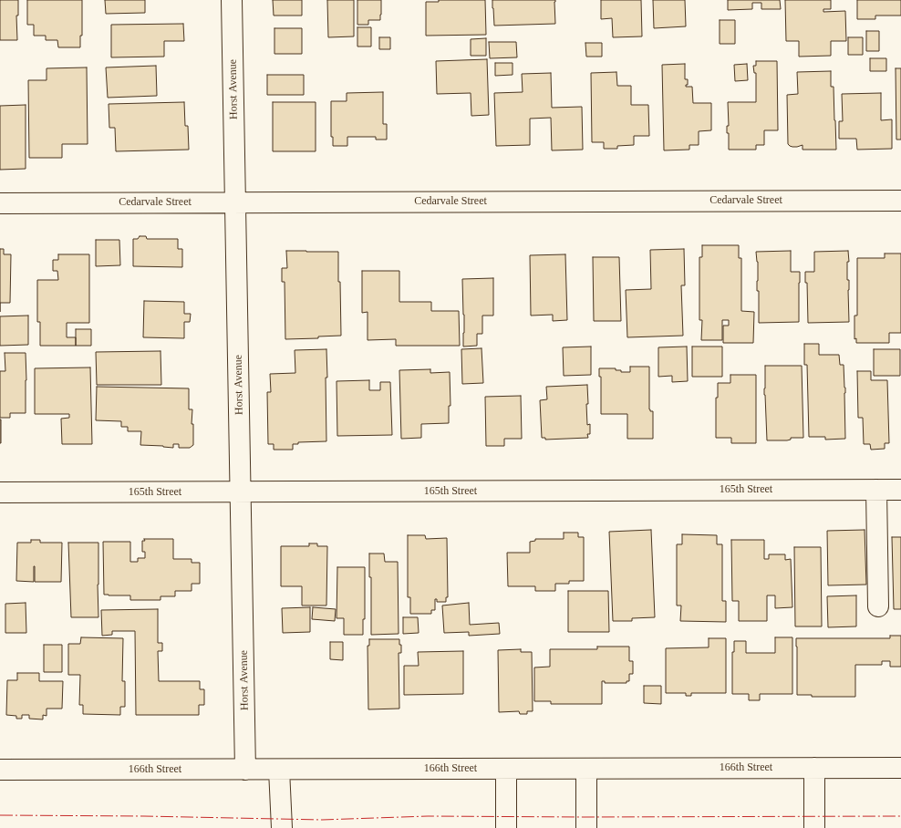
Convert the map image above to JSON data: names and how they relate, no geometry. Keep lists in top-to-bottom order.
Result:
{
  "streets": {
    "street": [
      "Horst Avenue",
      "Cedarvale Street",
      "165th Street",
      "166th Street"
    ]
  },
  "crossings": [
    ["Horst Avenue", "Cedarvale Street"],
    ["Horst Avenue", "165th Street"],
    ["Horst Avenue", "166th Street"]
  ]
}
